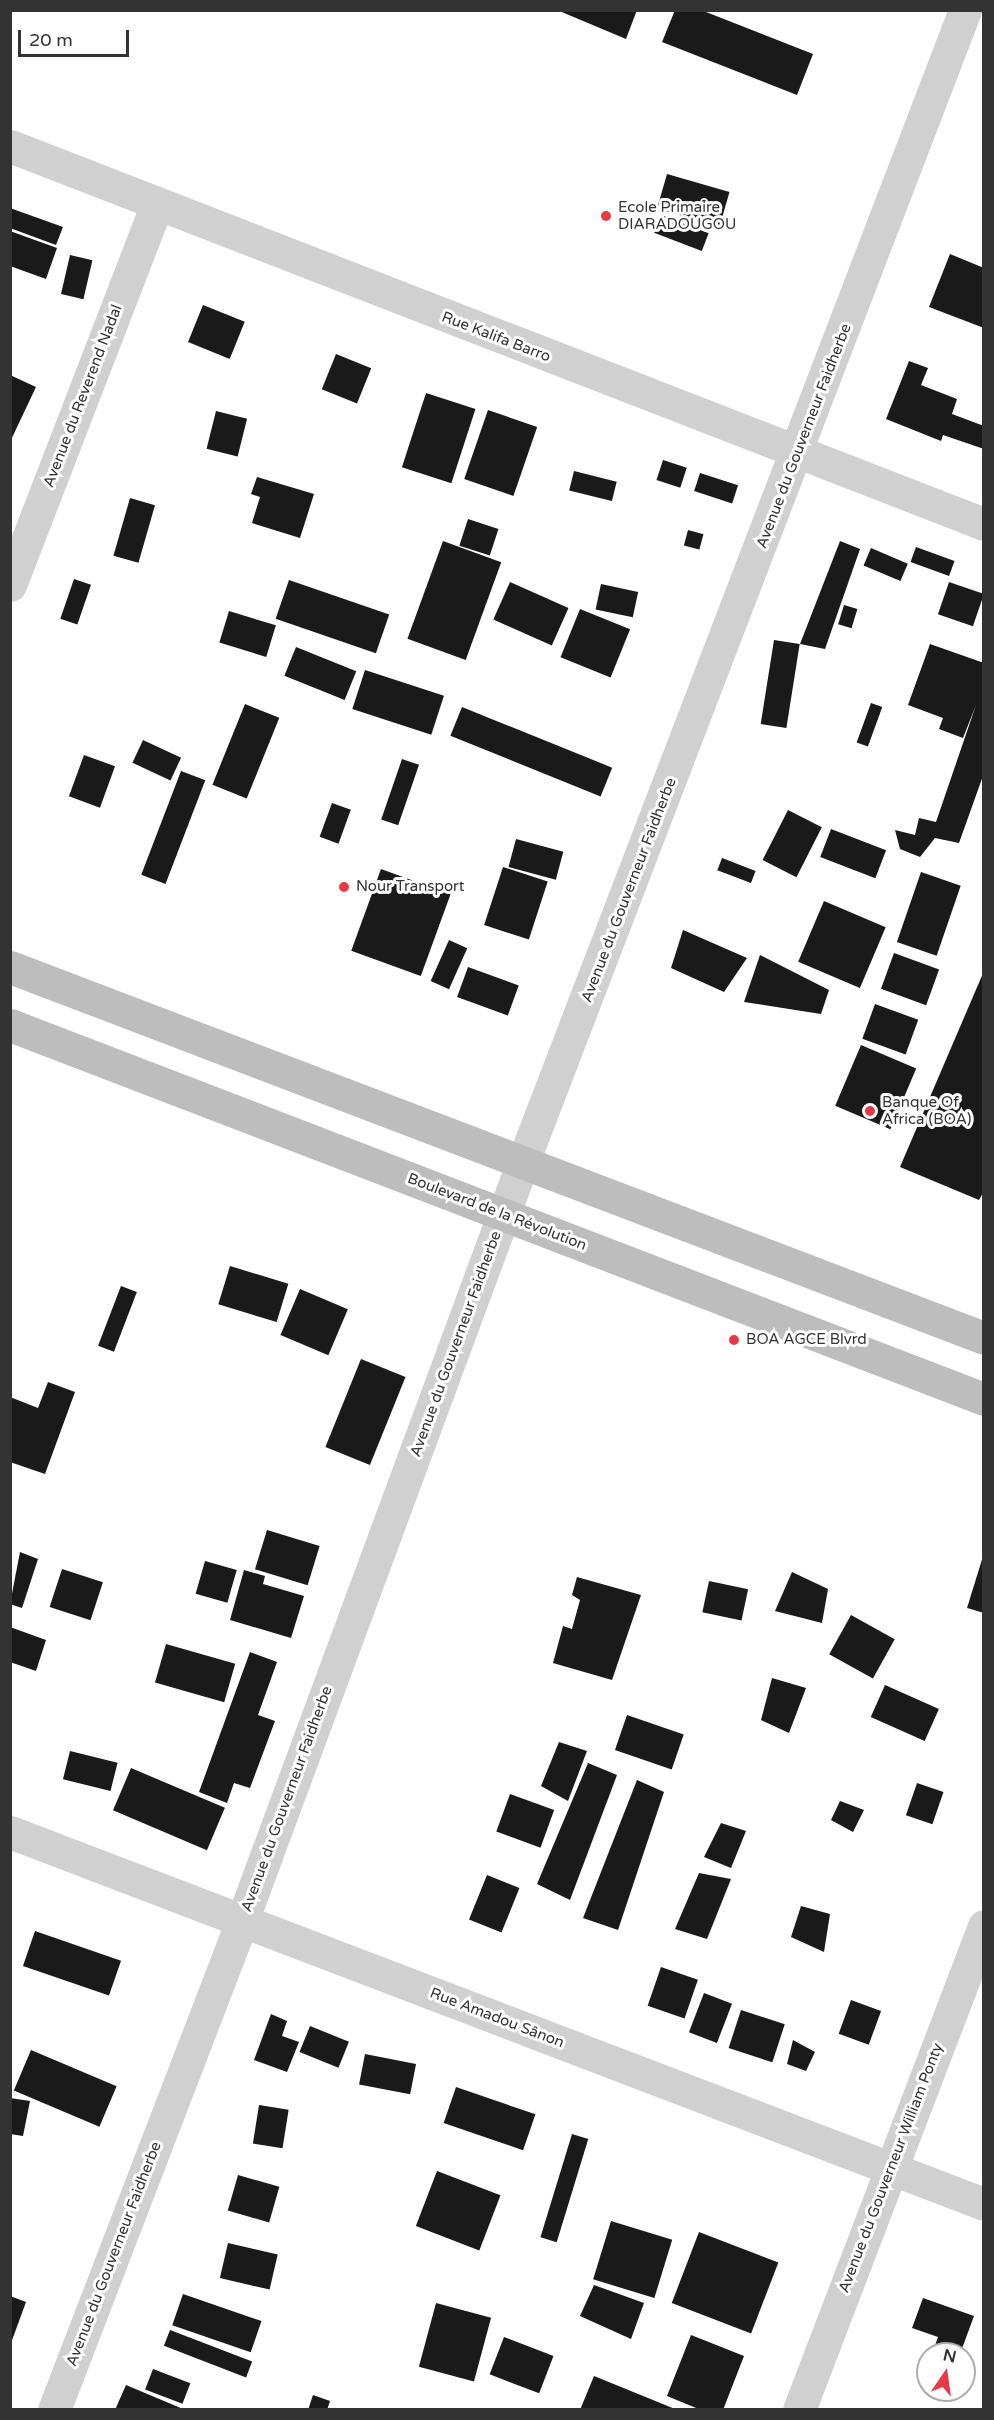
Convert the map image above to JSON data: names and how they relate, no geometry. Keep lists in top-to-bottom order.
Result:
{
  "streets": {
    "main road": ["Boulevard de la Révolution"],
    "street": [
      "Rue Kalifa Barro",
      "Avenue du Reverend Nadal",
      "Avenue du Gouverneur Faidherbe",
      "Rue Amadou Sânon",
      "Avenue du Gouverneur William Ponty"
    ]
  },
  "crossings": [
    ["Rue Kalifa Barro", "Avenue du Reverend Nadal"],
    ["Rue Kalifa Barro", "Avenue du Gouverneur Faidherbe"],
    ["Avenue du Gouverneur Faidherbe", "Boulevard de la Révolution"],
    ["Avenue du Gouverneur Faidherbe", "Rue Amadou Sânon"],
    ["Rue Amadou Sânon", "Avenue du Gouverneur William Ponty"]
  ],
  "places": [
    "Ecole Primaire DIARADOUGOU",
    "Nour Transport",
    "Banque Of Africa (BOA)",
    "BOA AGCE Blvrd"
  ],
  "scale_bar": "20 m",
  "north": "top"
}
